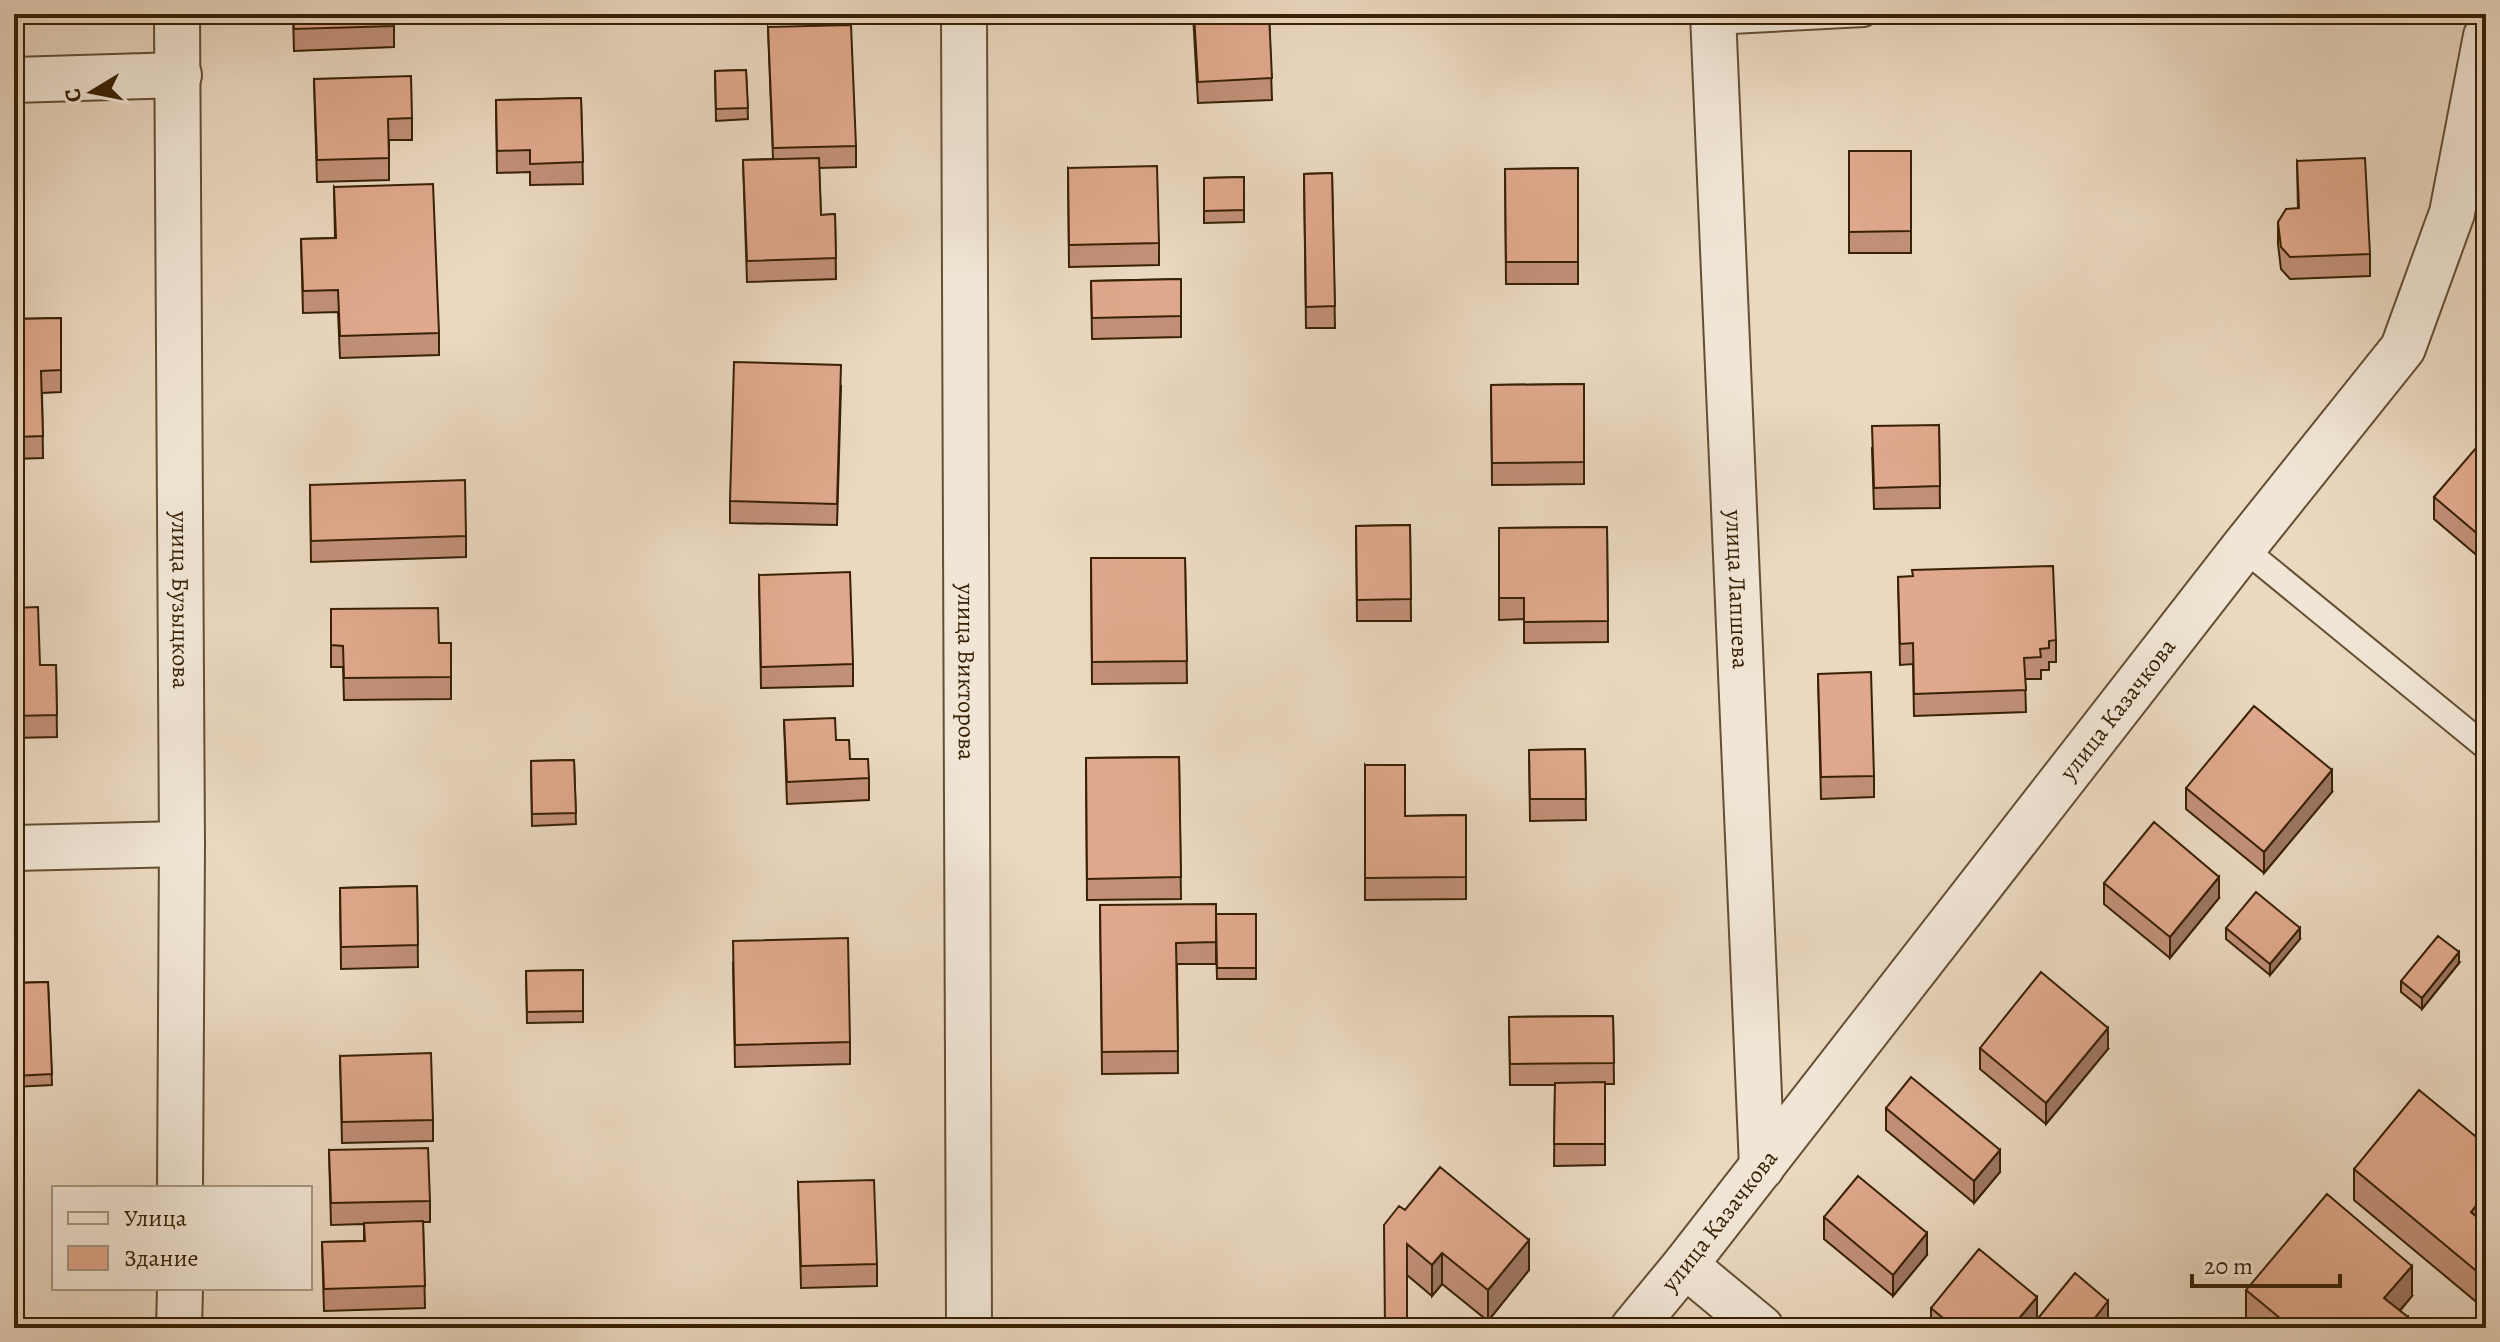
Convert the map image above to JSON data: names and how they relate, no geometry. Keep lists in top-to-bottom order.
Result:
{
  "streets": {
    "street": [
      "улица Лапшева",
      "улица Бузыцкова",
      "улица Викторова",
      "улица Казачкова"
    ]
  },
  "crossings": [
    ["улица Лапшева", "улица Казачкова"]
  ],
  "legend": ["Улица", "Здание"],
  "scale_bar": "20 m",
  "north": "left"
}
